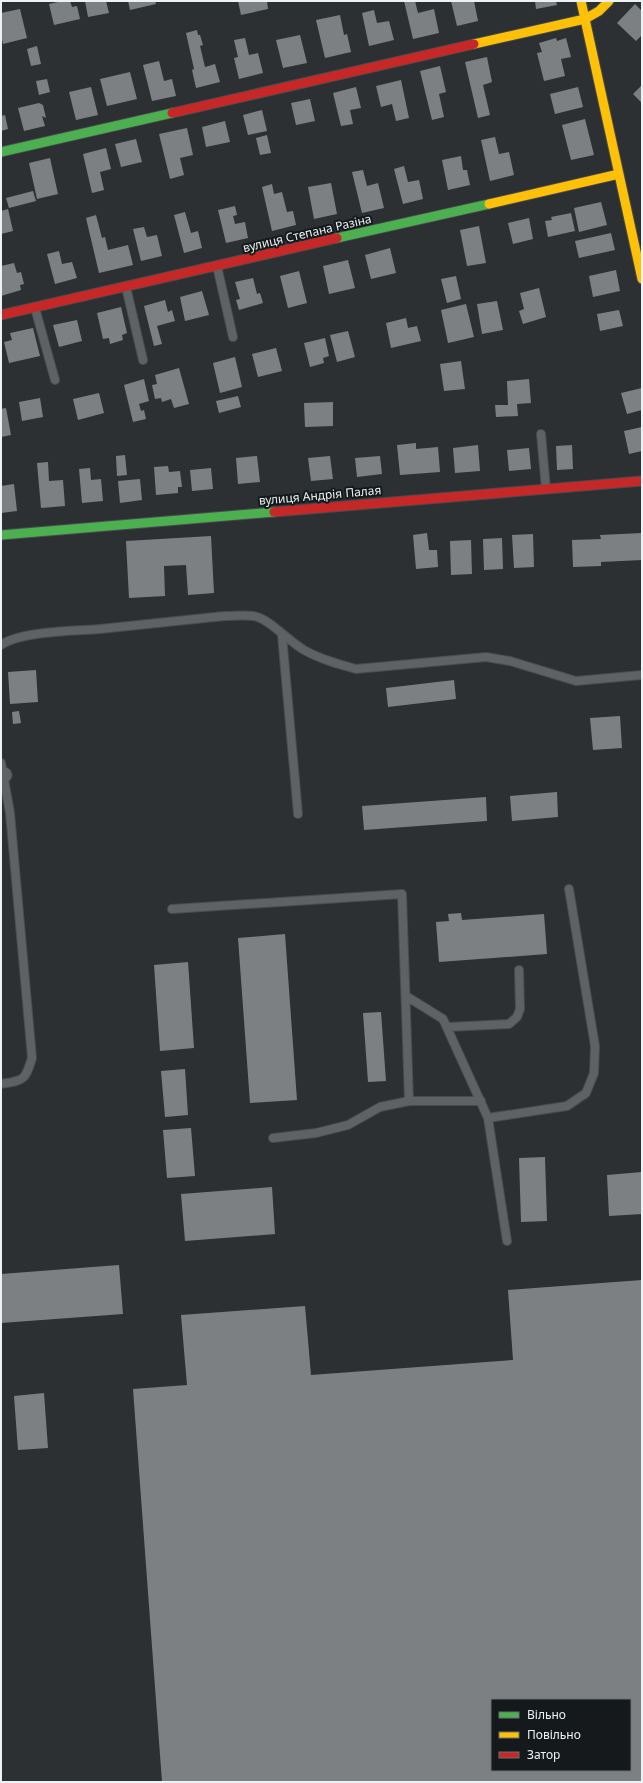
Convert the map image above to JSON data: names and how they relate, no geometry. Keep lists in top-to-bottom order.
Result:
{
  "streets": {
    "street": ["вулиця Степана Разіна", "вулиця Андрія Палая"]
  },
  "legend": ["Вільно", "Повільно", "Затор"]
}
